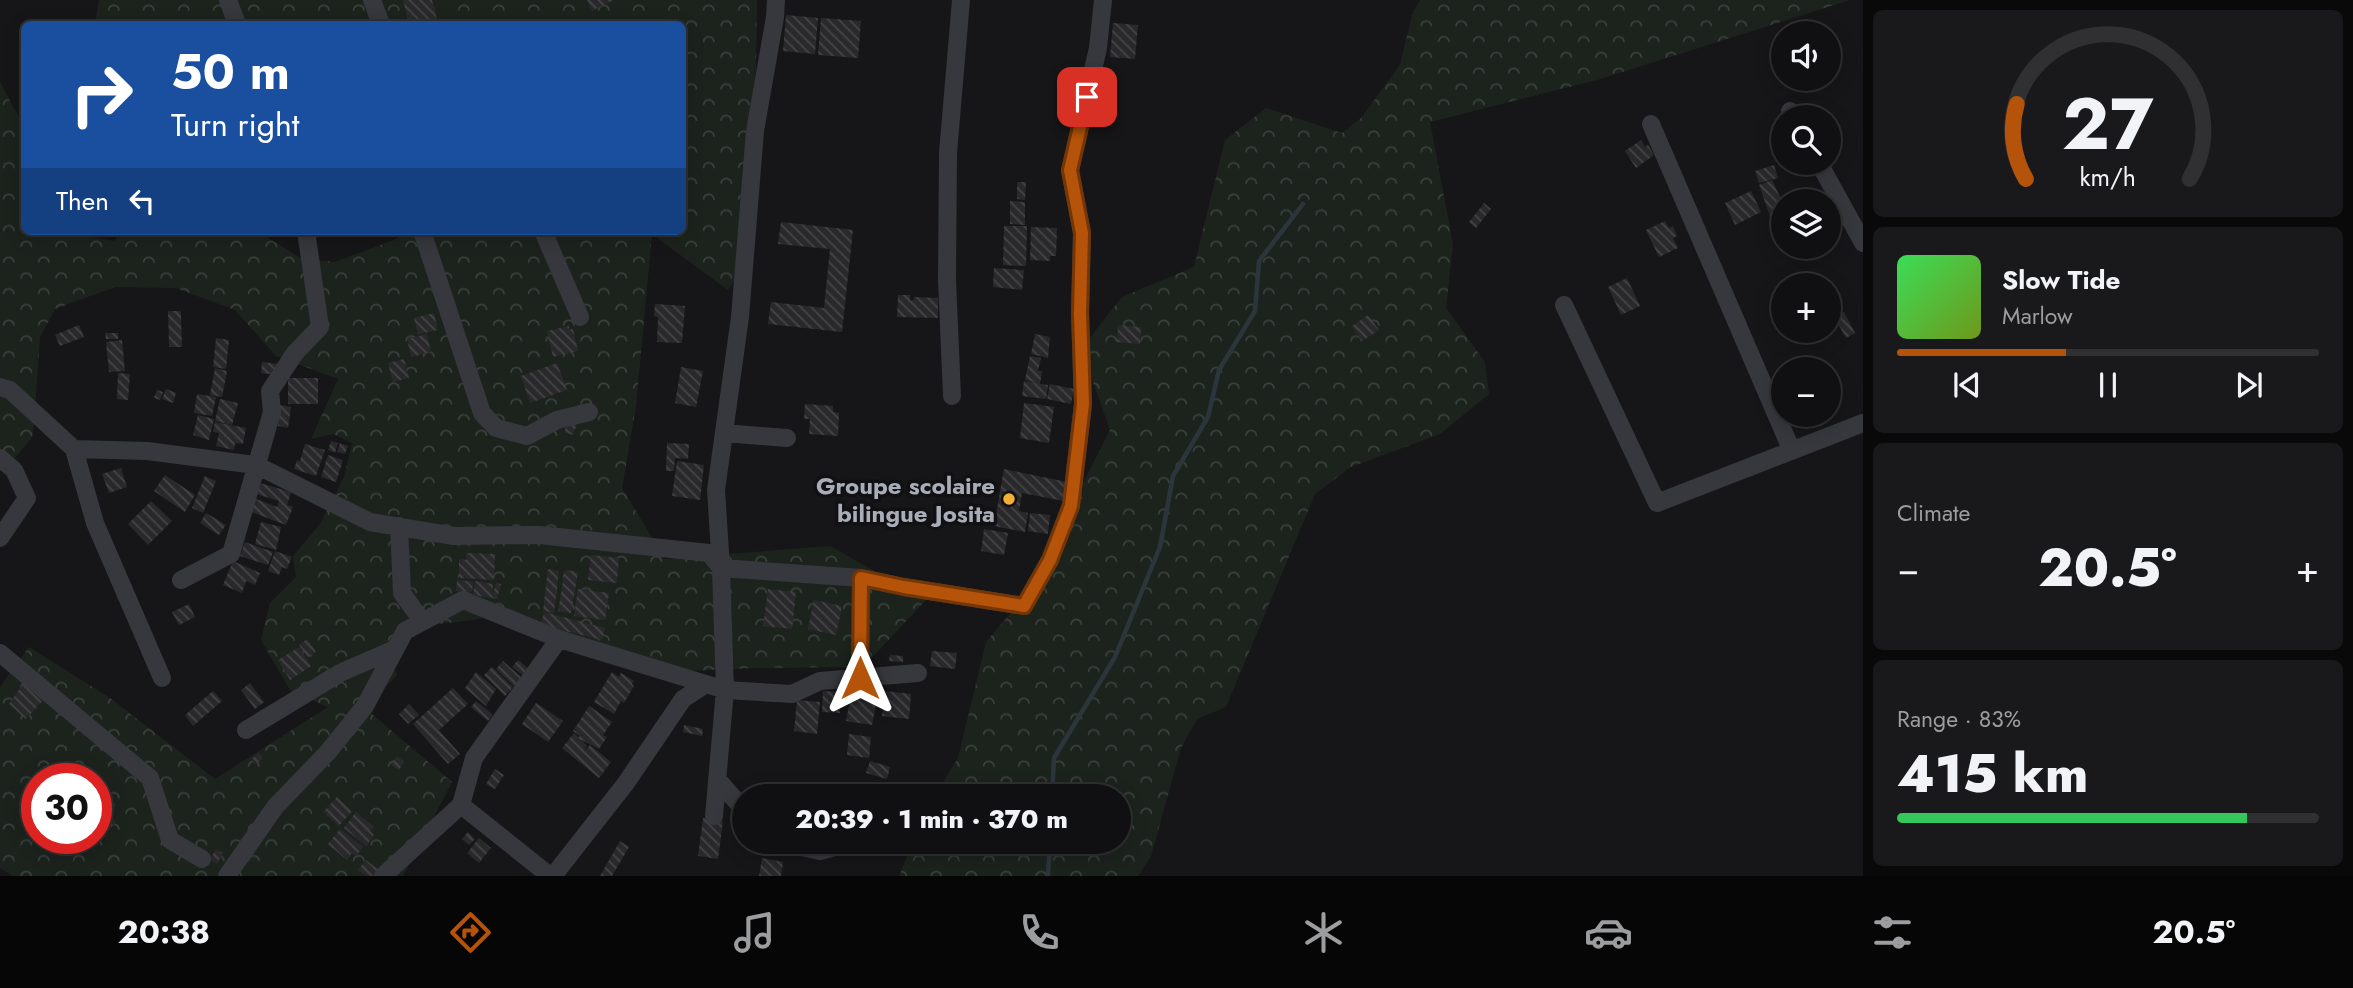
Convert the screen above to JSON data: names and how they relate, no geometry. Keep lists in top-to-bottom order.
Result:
{
  "places": ["Groupe scolaire bilingue Josita"],
  "page": {
    "map_buttons": ["+", "−"],
    "turn": ["50 m", "Turn right"],
    "then": "Then",
    "song": ["Slow Tide", "Marlow"],
    "tile": [
      "Climate",
      ["Range · 83%", "415 km"]
    ],
    "heat": ["−", "20.5°", "+"],
    "limit": "30",
    "trip": "20:39 · 1 min · 370 m",
    "tabs": ["20:38", "20.5°"],
    "gauge": ["27", "km/h"]
  }
}
